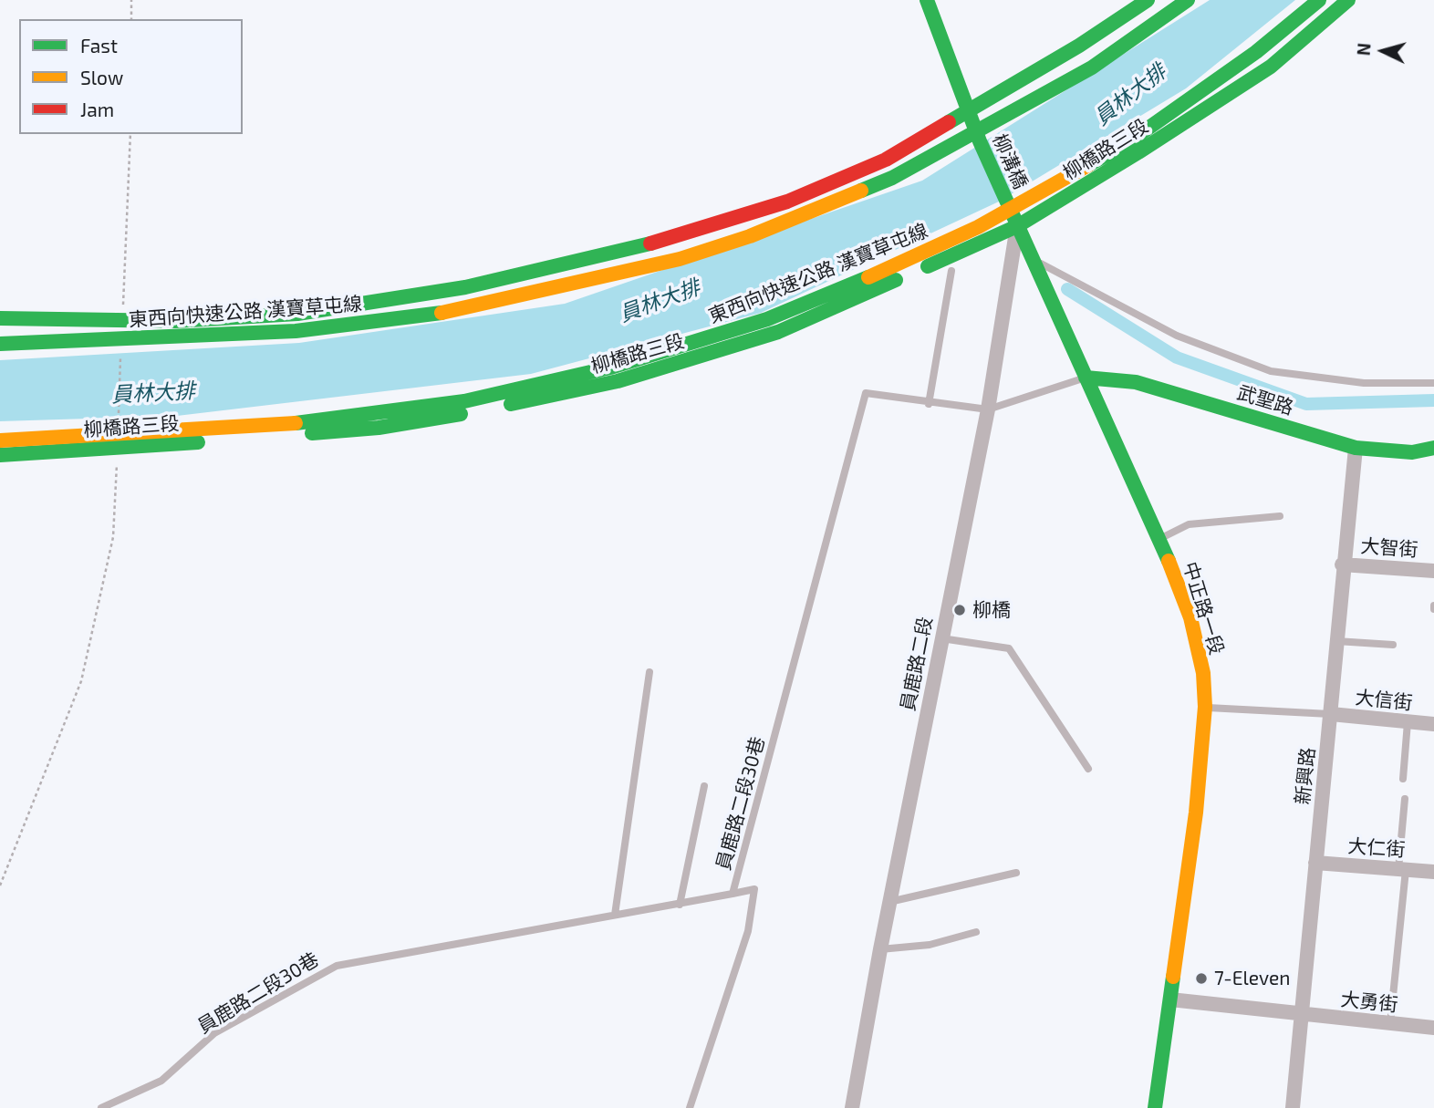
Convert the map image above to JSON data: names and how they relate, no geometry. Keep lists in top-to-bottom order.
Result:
{
  "streets": {
    "main road": [
      "柳橋路三段",
      "柳溝橋",
      "東西向快速公路 漢寶草屯線",
      "武聖路",
      "中正路一段"
    ],
    "street": [
      "大智街",
      "員鹿路二段",
      "大信街",
      "新興路",
      "大仁街",
      "大勇街"
    ],
    "lane": ["員鹿路二段30巷"]
  },
  "crossings": [
    ["柳橋路三段", "柳溝橋"],
    ["柳橋路三段", "中正路一段"],
    ["柳橋路三段", "員鹿路二段"],
    ["柳溝橋", "中正路一段"],
    ["柳溝橋", "員鹿路二段"],
    ["武聖路", "中正路一段"],
    ["武聖路", "新興路"],
    ["武聖路", "員鹿路二段30巷"],
    ["大智街", "新興路"],
    ["中正路一段", "員鹿路二段"],
    ["中正路一段", "員鹿路二段30巷"],
    ["中正路一段", "大勇街"],
    ["員鹿路二段", "員鹿路二段30巷"],
    ["大信街", "新興路"],
    ["新興路", "大仁街"],
    ["新興路", "大勇街"]
  ],
  "water": ["員林大排"],
  "places": ["柳橋", "7-Eleven"],
  "legend": ["Fast", "Slow", "Jam"],
  "north": "left"
}
